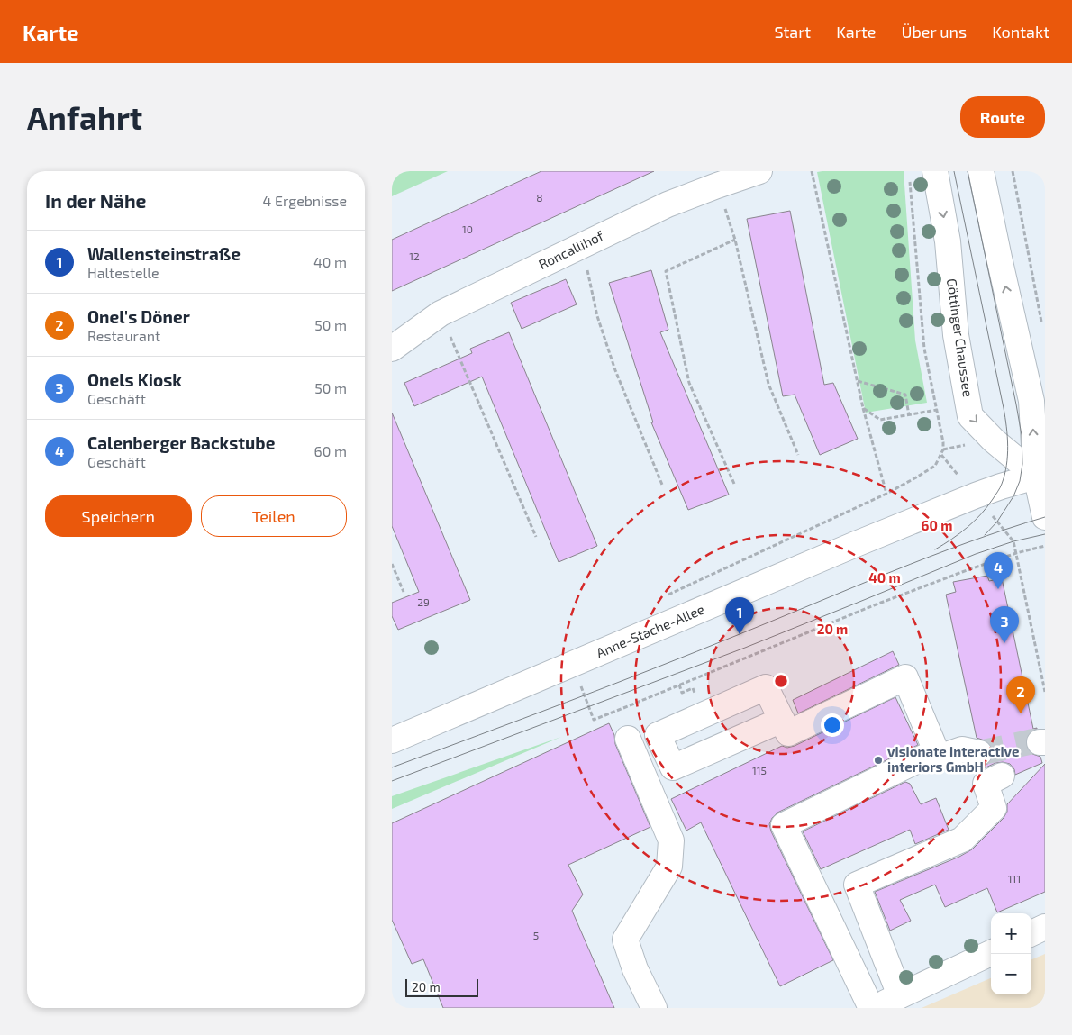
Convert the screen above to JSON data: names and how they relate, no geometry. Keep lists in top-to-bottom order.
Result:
{
  "streets": {
    "street": ["Roncallihof", "Göttinger Chaussee", "Anne-Stache-Allee"]
  },
  "crossings": [
    ["Göttinger Chaussee", "Anne-Stache-Allee"]
  ],
  "places": ["visionate interactive interiors GmbH"],
  "house_numbers": [
    "8",
    "10",
    "12",
    "29",
    "115",
    "111",
    "5"
  ],
  "scale_bar": "20 m",
  "page": {
    "header": "Karte",
    "nav": [
      "Start",
      "Karte",
      "Über uns",
      "Kontakt"
    ],
    "buttons": [
      "Route",
      ["Speichern", "Teilen"]
    ],
    "title": "Anfahrt",
    "heading": ["In der Nähe", "4 Ergebnisse"],
    "list": [
      {
        "mark": "1",
        "name": "Wallensteinstraße",
        "note": "Haltestelle",
        "value": "40 m"
      },
      {
        "mark": "2",
        "name": "Onel's Döner",
        "note": "Restaurant",
        "value": "50 m"
      },
      {
        "mark": "3",
        "name": "Onels Kiosk",
        "note": "Geschäft",
        "value": "50 m"
      },
      {
        "mark": "4",
        "name": "Calenberger Backstube",
        "note": "Geschäft",
        "value": "60 m"
      }
    ],
    "pins": [
      "4",
      "1",
      "3",
      "2"
    ],
    "map_buttons": ["+", "−"],
    "scale": "20 m"
  },
  "rings": ["60 m", "40 m", "20 m"]
}
